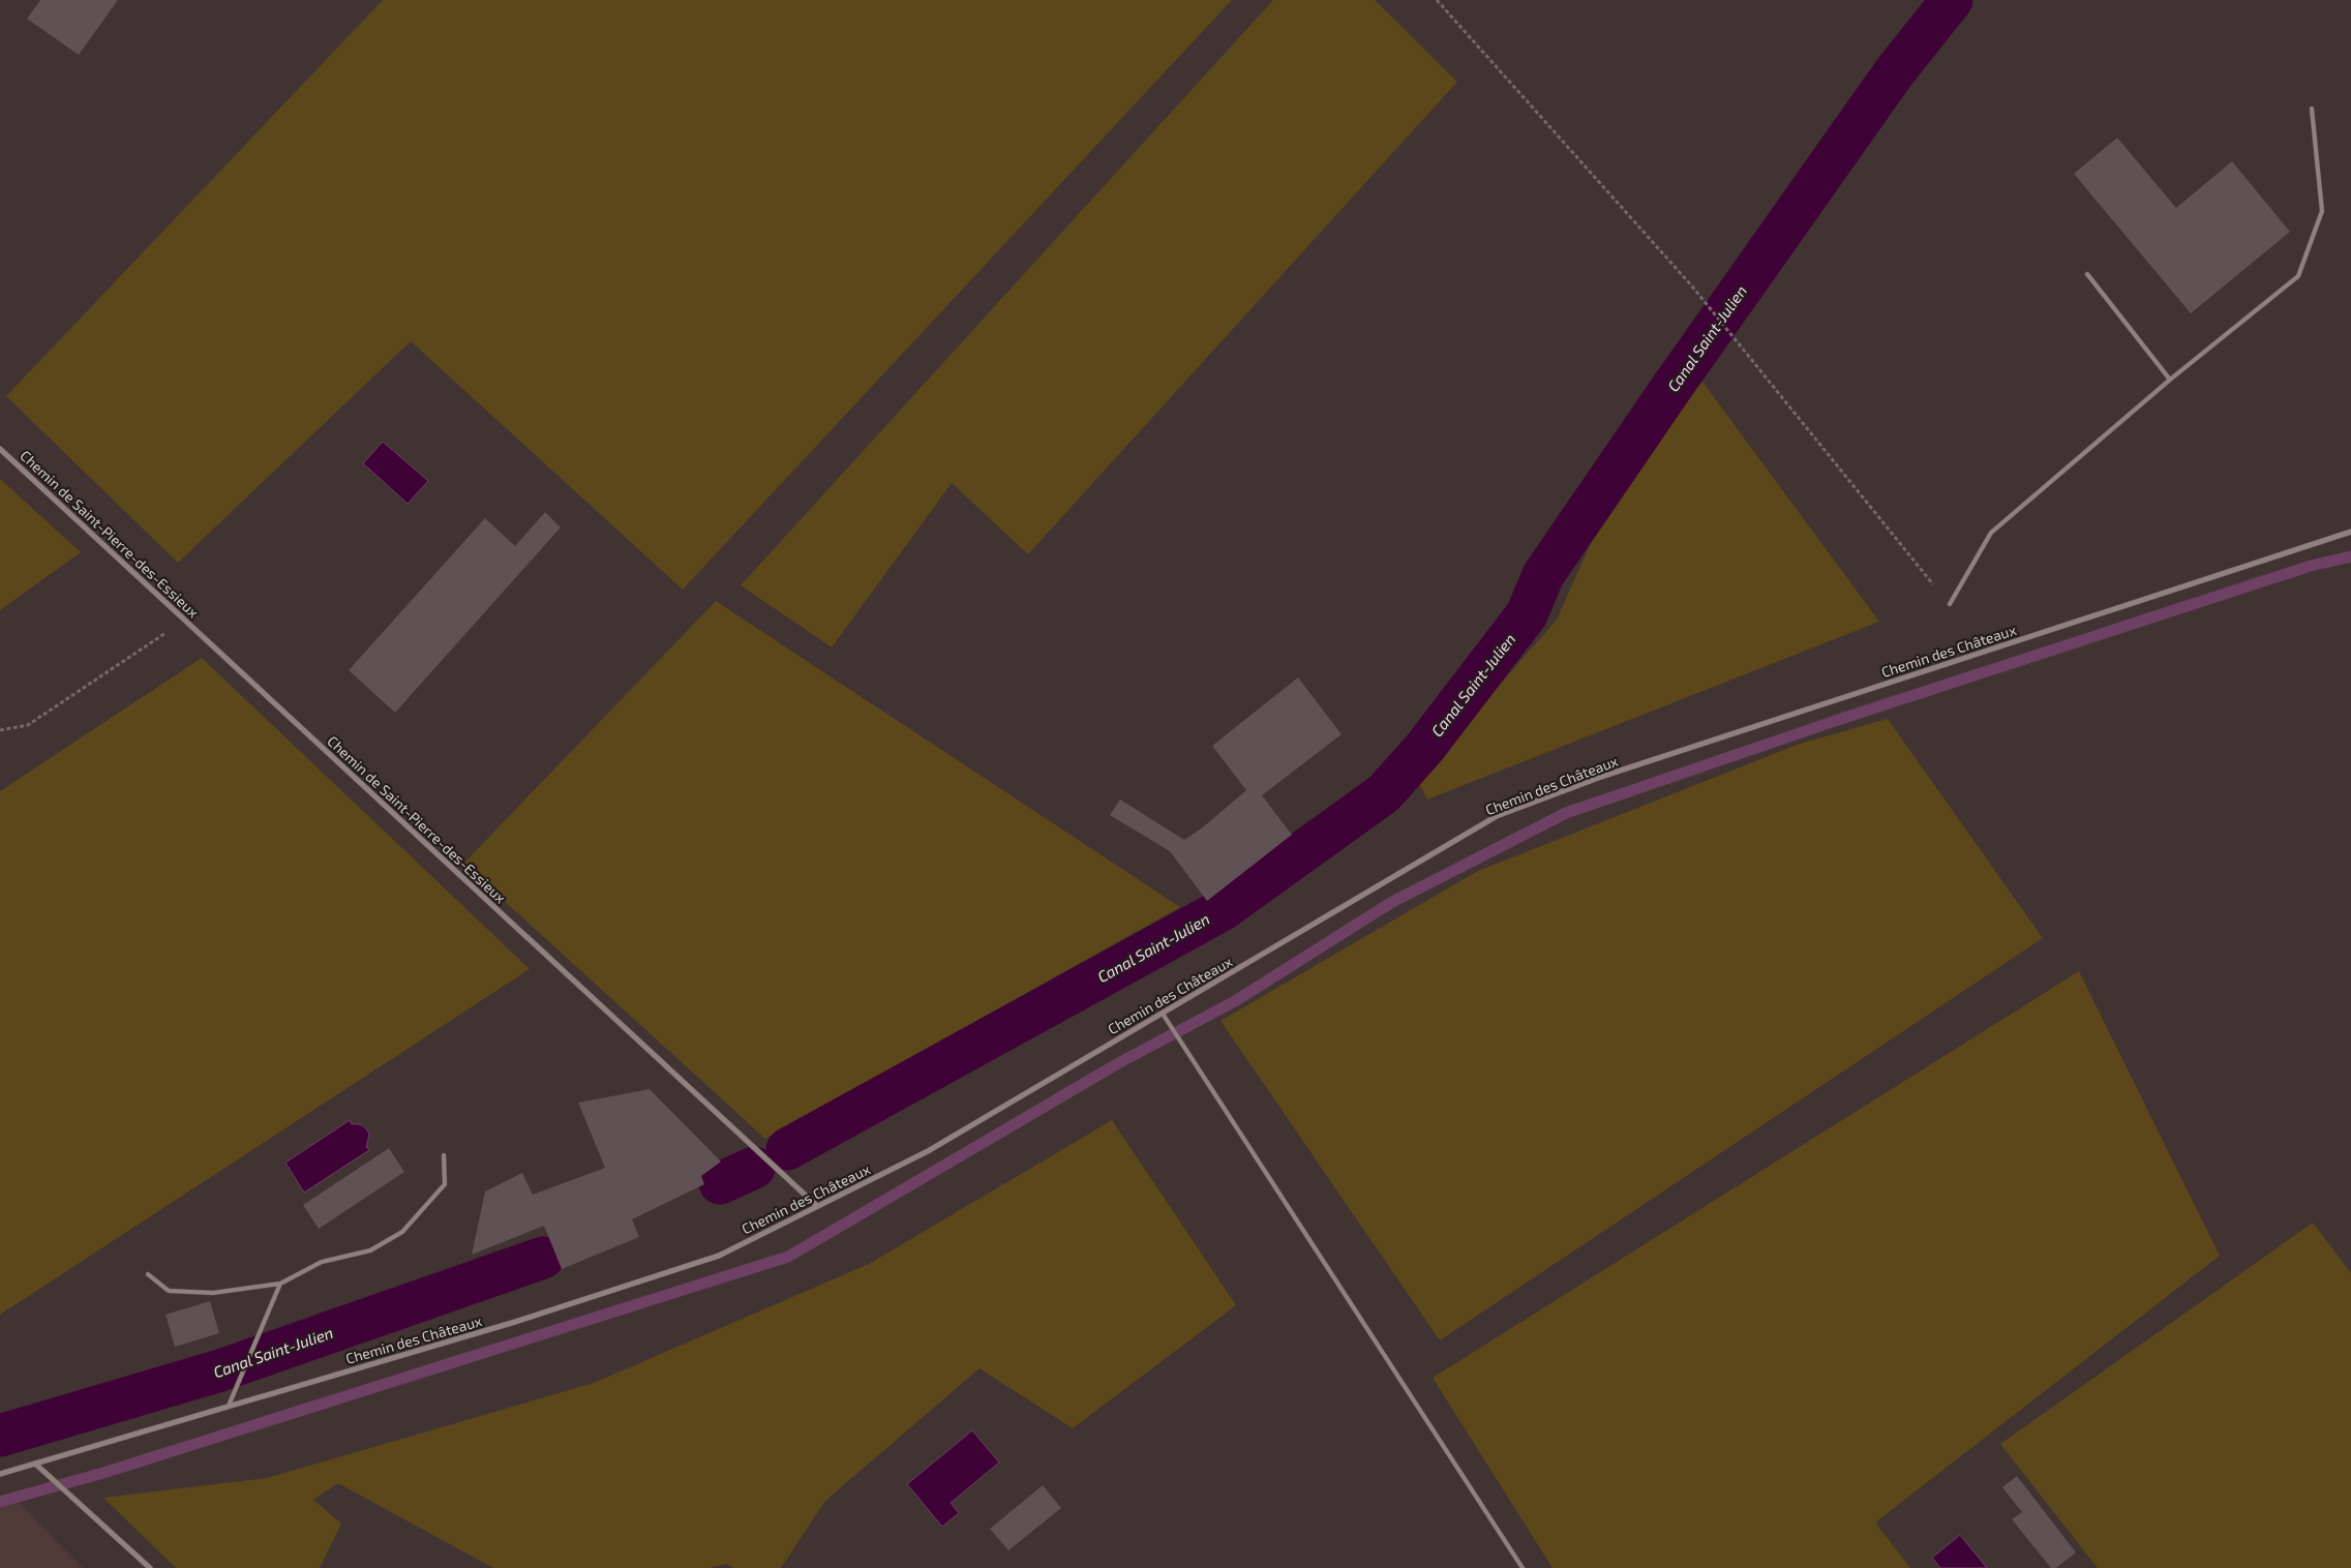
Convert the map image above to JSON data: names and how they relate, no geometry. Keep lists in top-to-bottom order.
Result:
{
  "streets": {
    "street": ["Chemin de Saint-Pierre-des-Essieux", "Chemin des Châteaux"]
  },
  "crossings": [
    ["Chemin de Saint-Pierre-des-Essieux", "Chemin des Châteaux"]
  ],
  "water": ["Canal Saint-Julien"]
}
